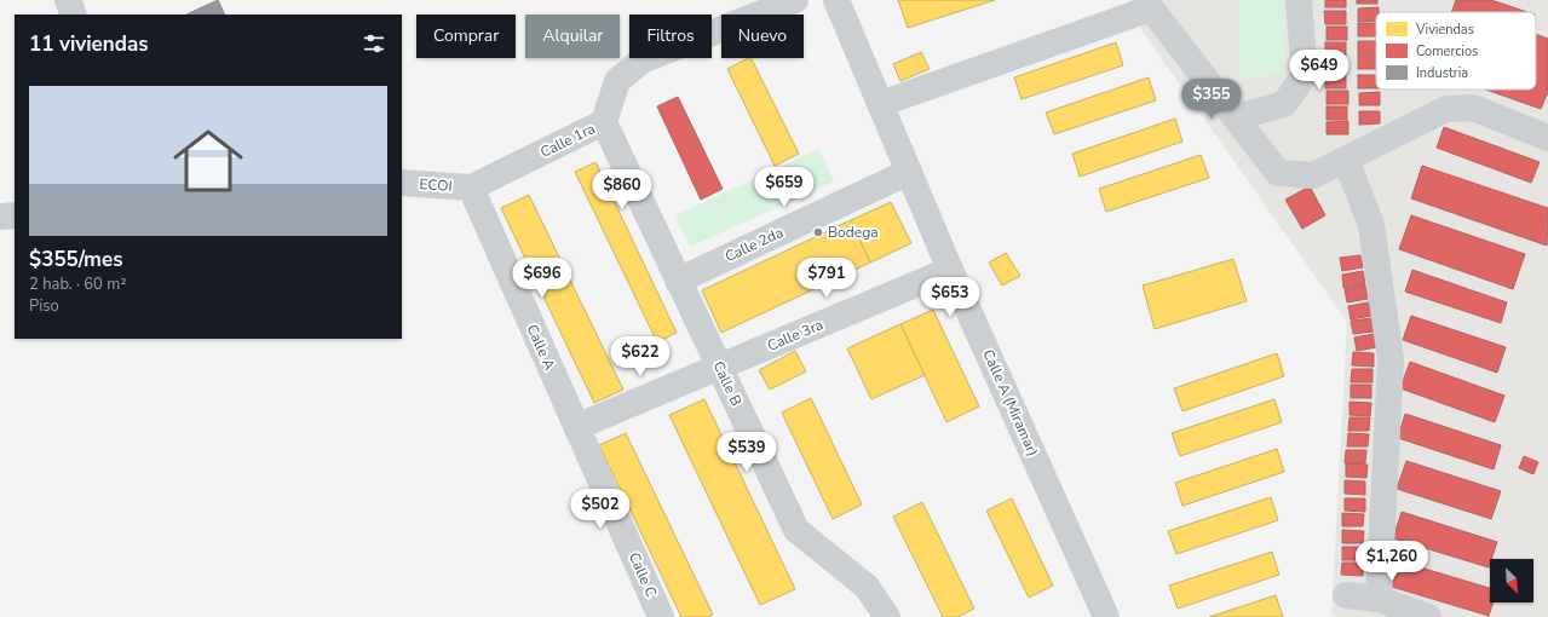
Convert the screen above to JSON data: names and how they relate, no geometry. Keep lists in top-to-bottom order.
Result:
{
  "streets": {
    "street": [
      "Calle 1ra",
      "ECOI",
      "Calle 2da",
      "Calle 3ra",
      "Calle A",
      "Calle B",
      "Calle A (Miramar)",
      "Calle C"
    ]
  },
  "crossings": [
    ["Calle 1ra", "ECOI"],
    ["Calle 1ra", "Calle A"],
    ["Calle 1ra", "Calle B"],
    ["ECOI", "Calle A"],
    ["Calle 2da", "Calle B"],
    ["Calle 2da", "Calle A (Miramar)"],
    ["Calle 3ra", "Calle A"],
    ["Calle 3ra", "Calle B"],
    ["Calle 3ra", "Calle A (Miramar)"],
    ["Calle 3ra", "Calle C"],
    ["Calle A", "Calle C"]
  ],
  "places": ["Bodega"],
  "legend": ["Viviendas", "Comercios", "Industria"],
  "north": "bottom right",
  "page": {
    "chip": [
      "Comprar",
      "Alquilar",
      "Filtros",
      "Nuevo"
    ],
    "heading": "11 viviendas",
    "price": [
      "$649",
      "$355",
      "$659",
      "$860",
      "$696",
      "$791",
      "$653",
      "$622",
      "$539",
      "$502",
      "$1,260"
    ],
    "list": [
      {
        "name": "$355/mes",
        "note": "2 hab. · 60 m² · Piso"
      }
    ]
  }
}
